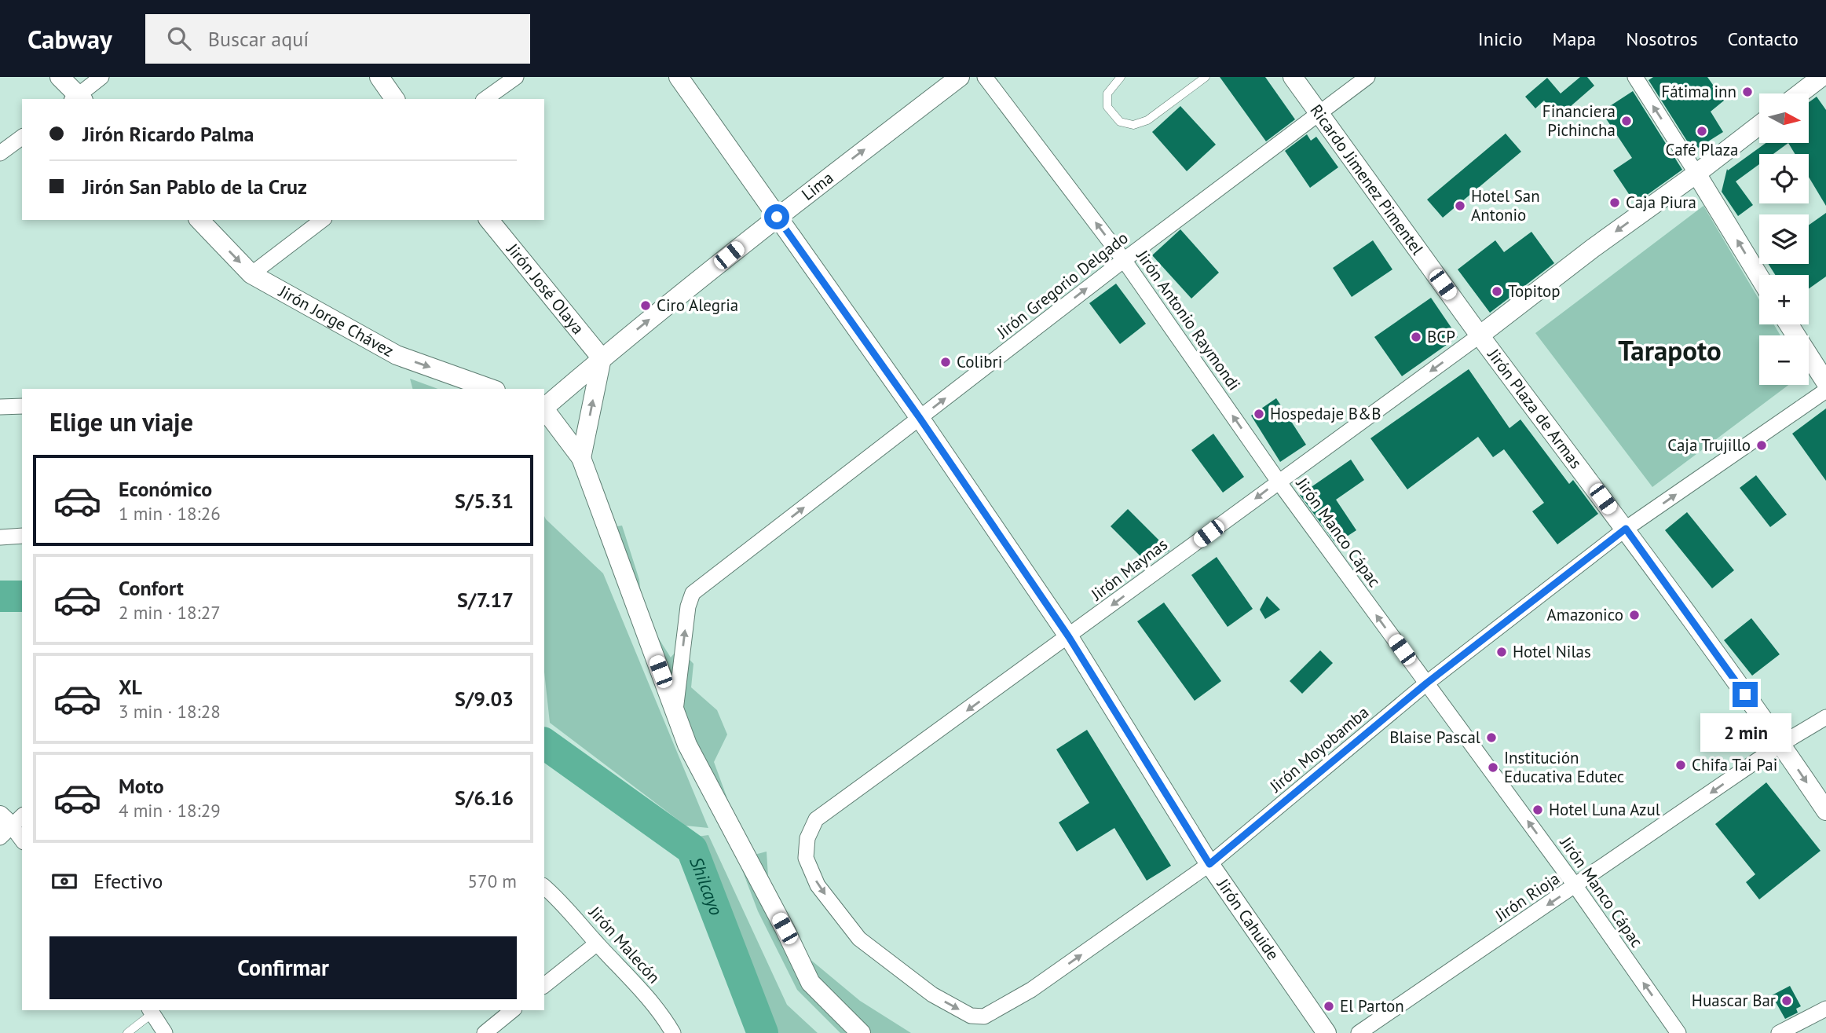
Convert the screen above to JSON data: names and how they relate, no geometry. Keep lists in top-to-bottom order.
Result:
{
  "streets": {
    "street": [
      "Ricardo Jimenez Pimentel",
      "Lima",
      "Jirón Gregorio Delgado",
      "Jirón José Olaya",
      "Jirón Antonio Raymondi",
      "Jirón Jorge Chávez",
      "Jirón Plaza de Armas",
      "Jirón Manco Cápac",
      "Jirón Maynas",
      "Jirón Moyobamba",
      "Jirón Rioja",
      "Jirón Cahuide",
      "Jirón Malecón"
    ]
  },
  "crossings": [
    ["Ricardo Jimenez Pimentel", "Jirón Gregorio Delgado"],
    ["Ricardo Jimenez Pimentel", "Jirón Plaza de Armas"],
    ["Ricardo Jimenez Pimentel", "Jirón Maynas"],
    ["Lima", "Jirón José Olaya"],
    ["Lima", "Jirón Cahuide"],
    ["Jirón Gregorio Delgado", "Jirón Antonio Raymondi"],
    ["Jirón Gregorio Delgado", "Jirón Cahuide"],
    ["Jirón Antonio Raymondi", "Jirón Manco Cápac"],
    ["Jirón Antonio Raymondi", "Jirón Maynas"],
    ["Jirón Plaza de Armas", "Jirón Maynas"],
    ["Jirón Plaza de Armas", "Jirón Moyobamba"],
    ["Jirón Plaza de Armas", "Jirón Rioja"],
    ["Jirón Manco Cápac", "Jirón Maynas"],
    ["Jirón Manco Cápac", "Jirón Moyobamba"],
    ["Jirón Manco Cápac", "Jirón Rioja"],
    ["Jirón Maynas", "Jirón Moyobamba"],
    ["Jirón Maynas", "Jirón Cahuide"],
    ["Jirón Moyobamba", "Jirón Cahuide"]
  ],
  "one_way": [
    "Lima",
    "Jirón Gregorio Delgado",
    "Jirón Antonio Raymondi",
    "Jirón Jorge Chávez",
    "Jirón Manco Cápac",
    "Jirón Maynas",
    "Jirón Rioja"
  ],
  "districts": ["Tarapoto"],
  "water": ["Shilcayo"],
  "places": [
    "Fátima inn",
    "Financiera Pichincha",
    "Café Plaza",
    "Caja Piura",
    "Hotel San Antonio",
    "Topitop",
    "Ciro Alegria",
    "BCP",
    "Colibri",
    "Hospedaje B&B",
    "Caja Trujillo",
    "Amazonico",
    "Hotel Nilas",
    "Blaise Pascal",
    "Chifa Tai Pai",
    "Institución Educativa Edutec",
    "Hotel Luna Azul",
    "Huascar Bar",
    "El Parton"
  ],
  "north": "right",
  "page": {
    "header": "Cabway",
    "search": "Buscar aquí",
    "nav": [
      "Inicio",
      "Mapa",
      "Nosotros",
      "Contacto"
    ],
    "map_buttons": ["+", "−"],
    "banner": ["Jirón Ricardo Palma", "Jirón San Pablo de la Cruz"],
    "heading": "Elige un viaje",
    "list": [
      {
        "name": "Económico",
        "note": "1 min · 18:26",
        "value": "S/5.31"
      },
      {
        "name": "Confort",
        "note": "2 min · 18:27",
        "value": "S/7.17"
      },
      {
        "name": "XL",
        "note": "3 min · 18:28",
        "value": "S/9.03"
      },
      {
        "name": "Moto",
        "note": "4 min · 18:29",
        "value": "S/6.16"
      }
    ],
    "bubble": "2 min",
    "pay": ["Efectivo", "570 m"],
    "buttons": "Confirmar"
  }
}
